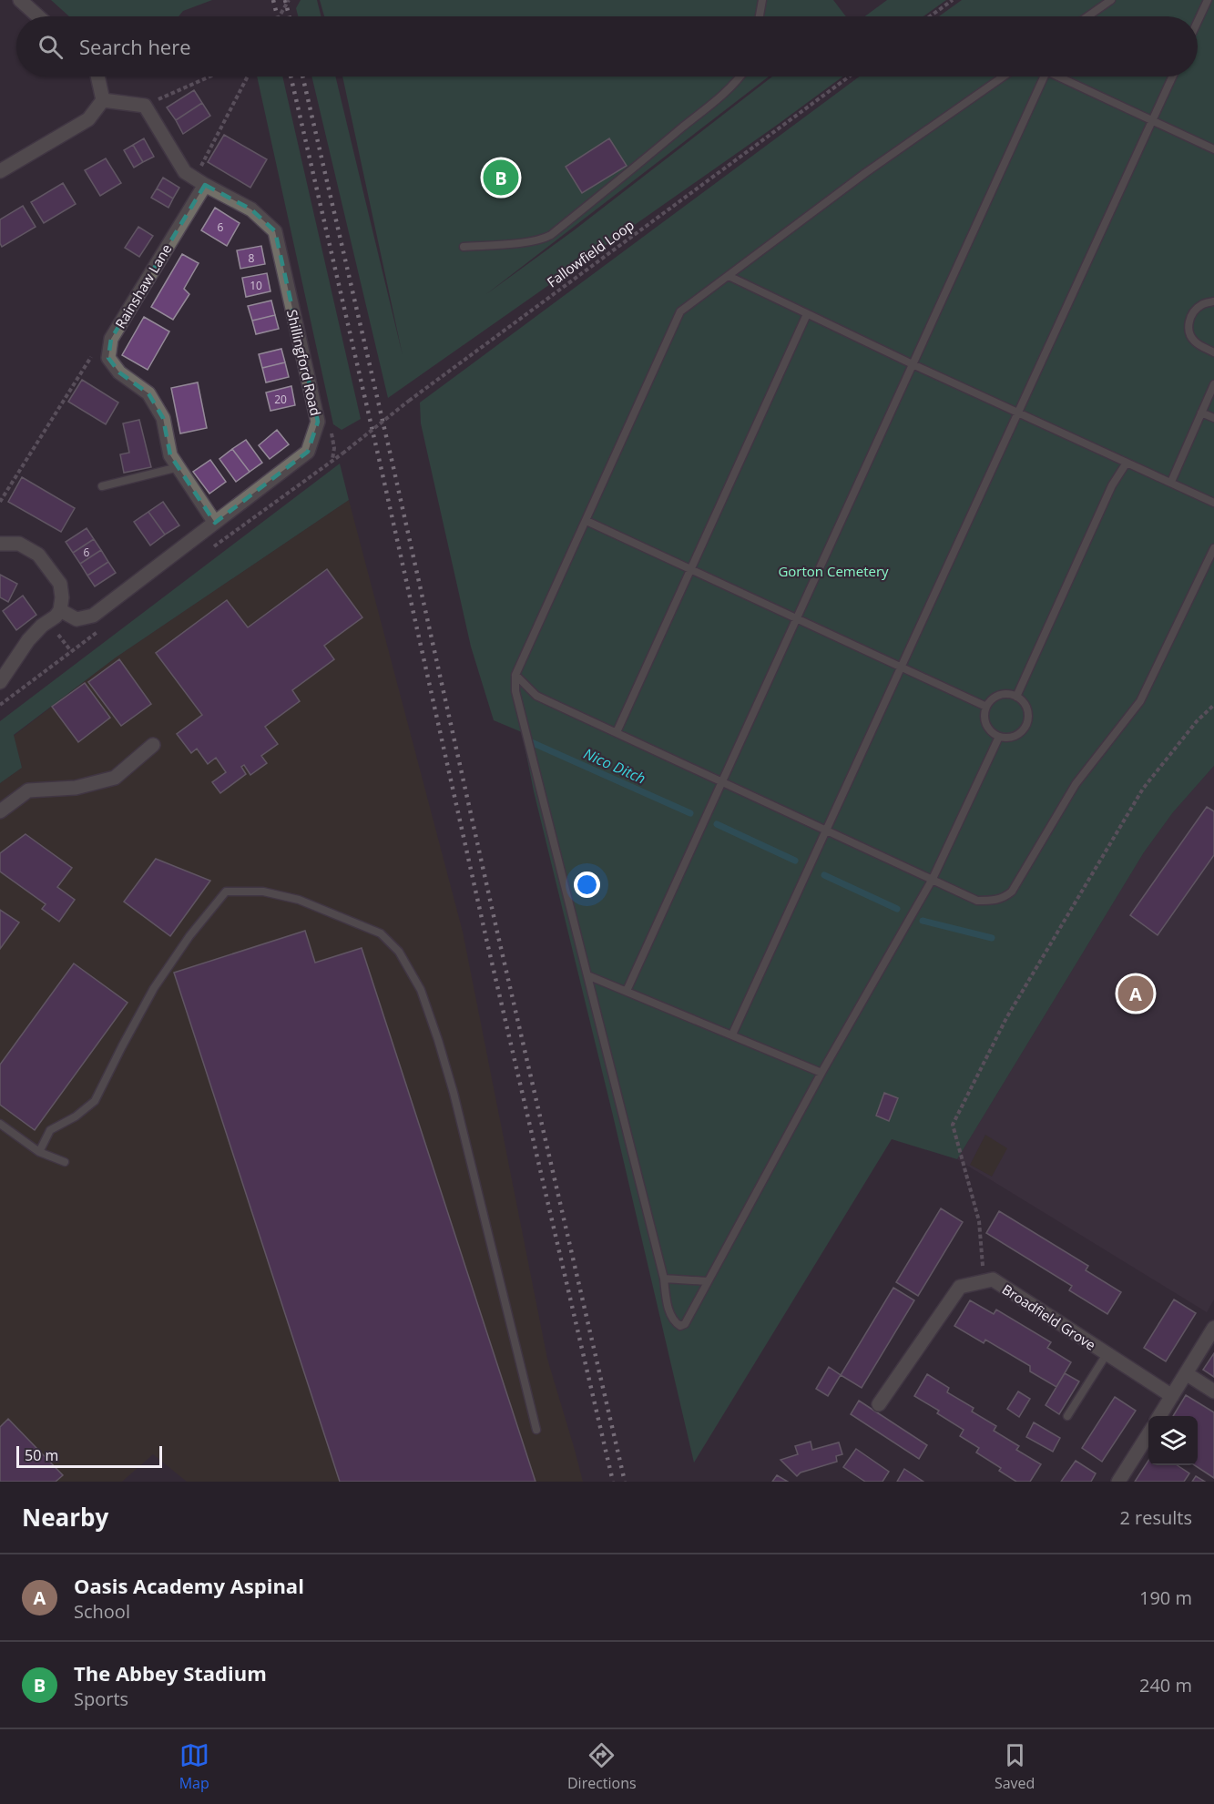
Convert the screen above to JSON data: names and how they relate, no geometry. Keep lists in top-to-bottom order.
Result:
{
  "streets": {
    "street": ["Rainshaw Lane", "Shillingford Road", "Broadfield Grove"],
    "path": ["Fallowfield Loop"]
  },
  "crossings": [
    ["Rainshaw Lane", "Shillingford Road"]
  ],
  "water": ["Nico Ditch"],
  "parks": ["Gorton Cemetery"],
  "house_numbers": [
    "6",
    "8",
    "10",
    "20",
    "6"
  ],
  "scale_bar": "50 m",
  "page": {
    "search": "Search here",
    "pins": ["B", "A"],
    "scale": "50 m",
    "heading": ["Nearby", "2 results"],
    "list": [
      {
        "mark": "A",
        "name": "Oasis Academy Aspinal",
        "note": "School",
        "value": "190 m"
      },
      {
        "mark": "B",
        "name": "The Abbey Stadium",
        "note": "Sports",
        "value": "240 m"
      }
    ],
    "nav": ["Map", "Directions", "Saved"]
  }
}
